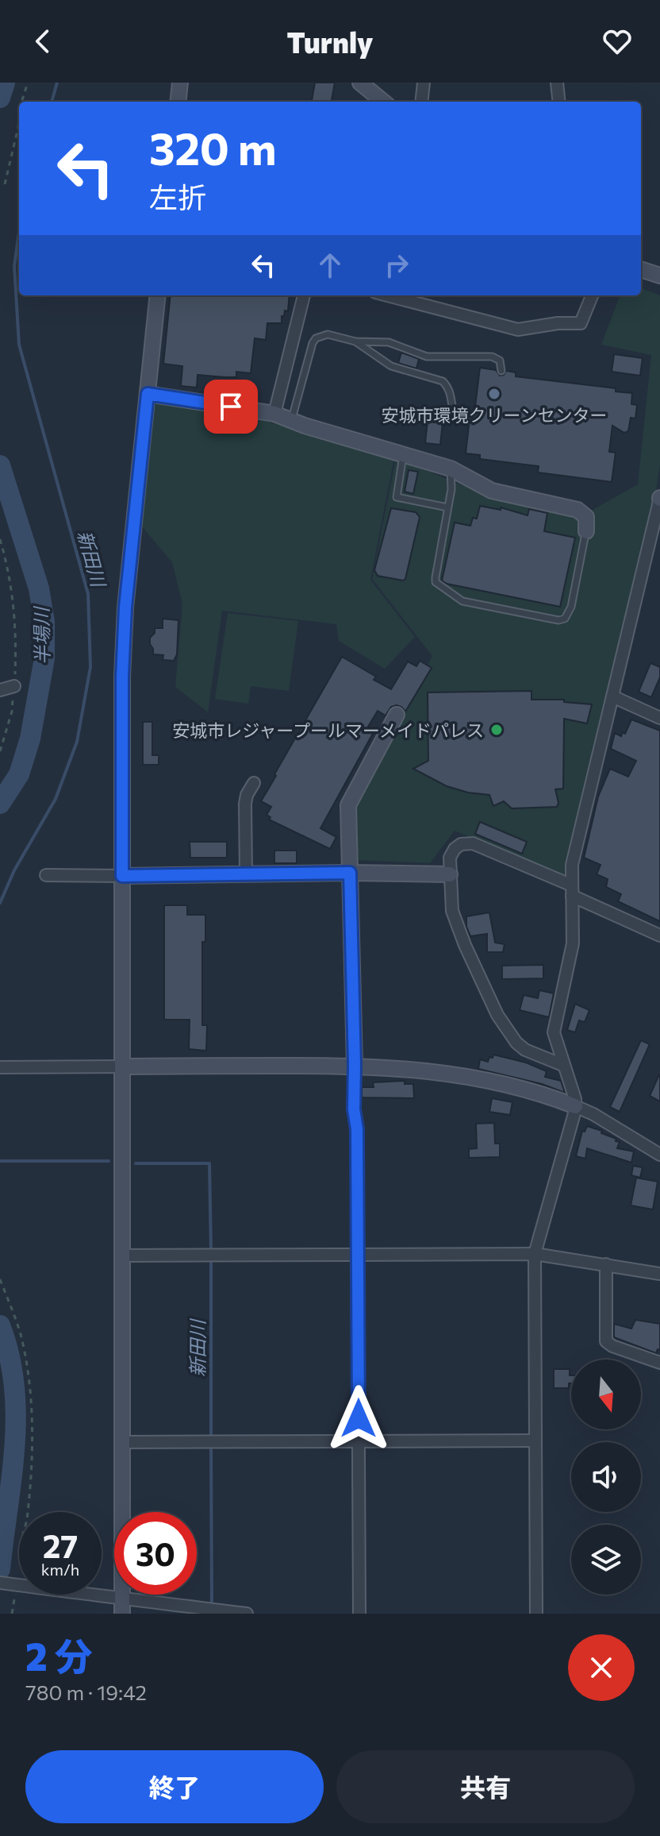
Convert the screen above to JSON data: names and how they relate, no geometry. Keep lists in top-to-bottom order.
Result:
{
  "water": ["新田川", "半場川"],
  "places": ["安城市環境クリーンセンター", "安城市レジャープールマーメイドパレス"],
  "north": "bottom",
  "page": {
    "header": "Turnly",
    "turn": ["320 m", "左折"],
    "speed": "27 km/h",
    "limit": "30",
    "heading": ["2 分", "780 m · 19:42"],
    "buttons": ["終了", "共有"]
  }
}
